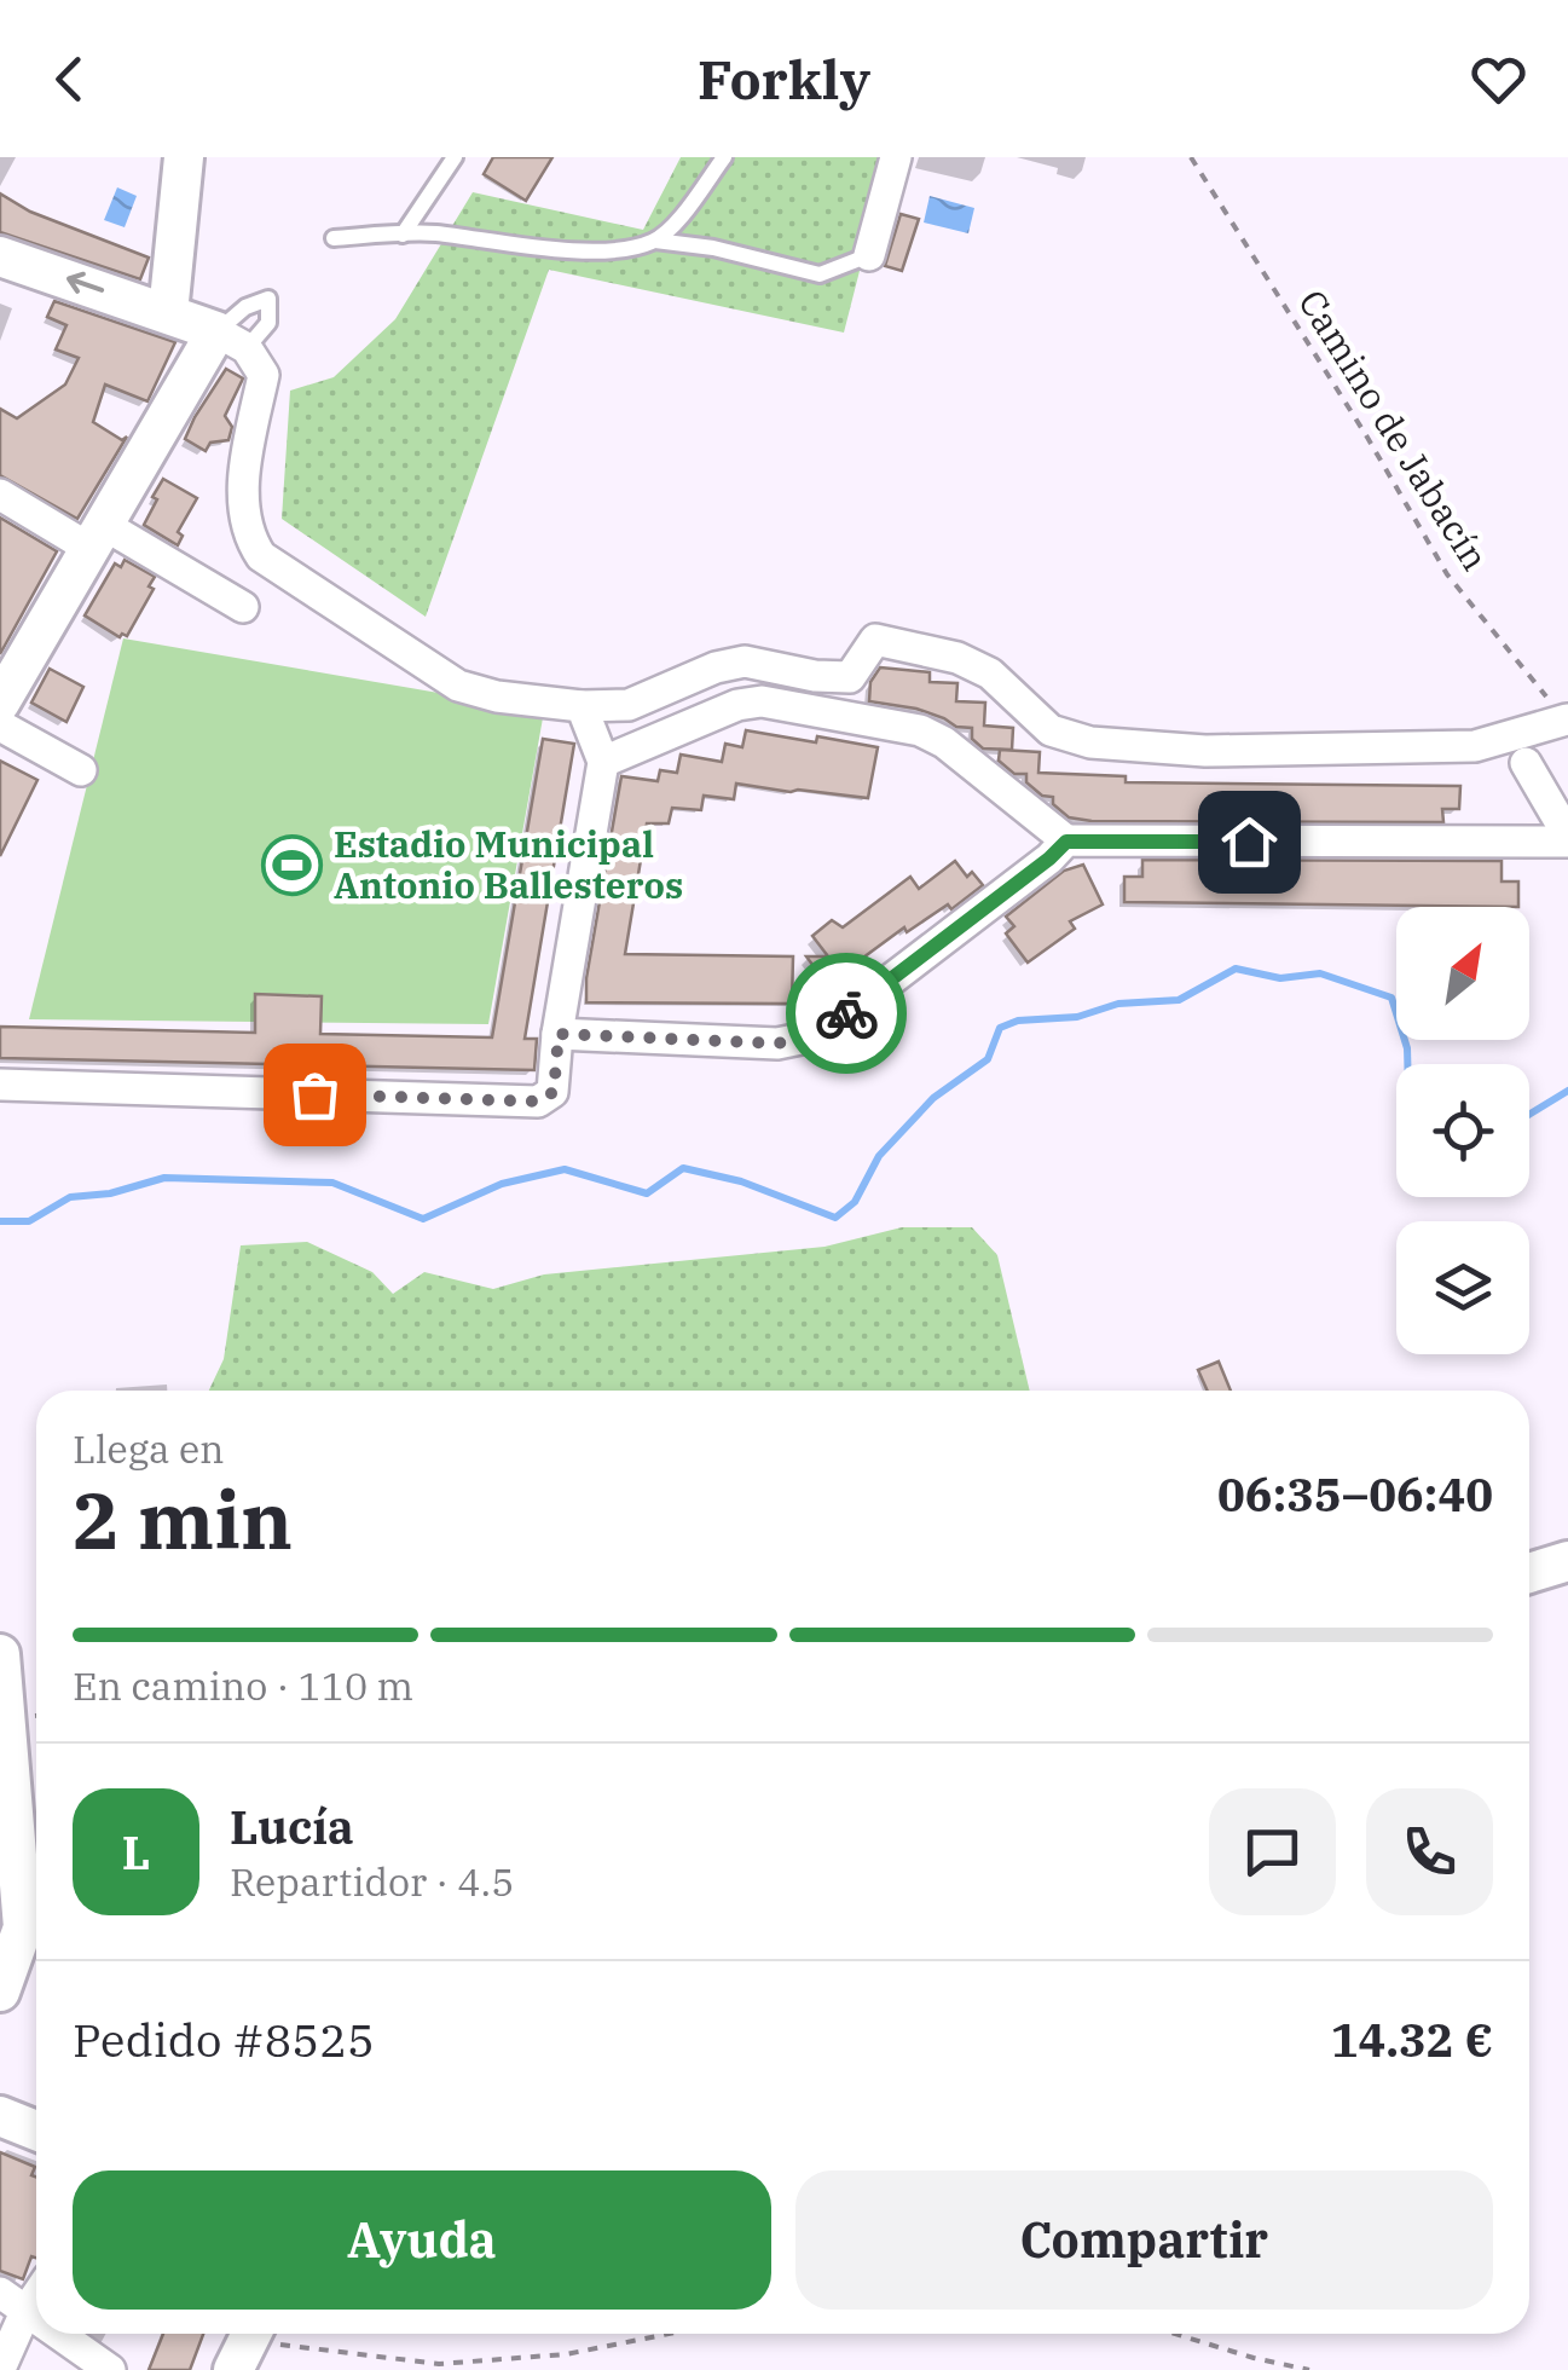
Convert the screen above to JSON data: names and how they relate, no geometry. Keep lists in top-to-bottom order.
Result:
{
  "streets": {
    "path": ["Camino de Jabacín"]
  },
  "places": {
    "sports": ["Estadio Municipal Antonio Ballesteros"]
  },
  "north": "top right",
  "page": {
    "header": "Forkly",
    "heading": ["2 min", "Llega en", "06:35–06:40"],
    "panel": [
      "Lucía",
      "Repartidor · 4.5",
      "Pedido #8525",
      "14.32 €"
    ],
    "bar": "En camino · 110 m",
    "round": "L",
    "buttons": ["Ayuda", "Compartir"]
  }
}
